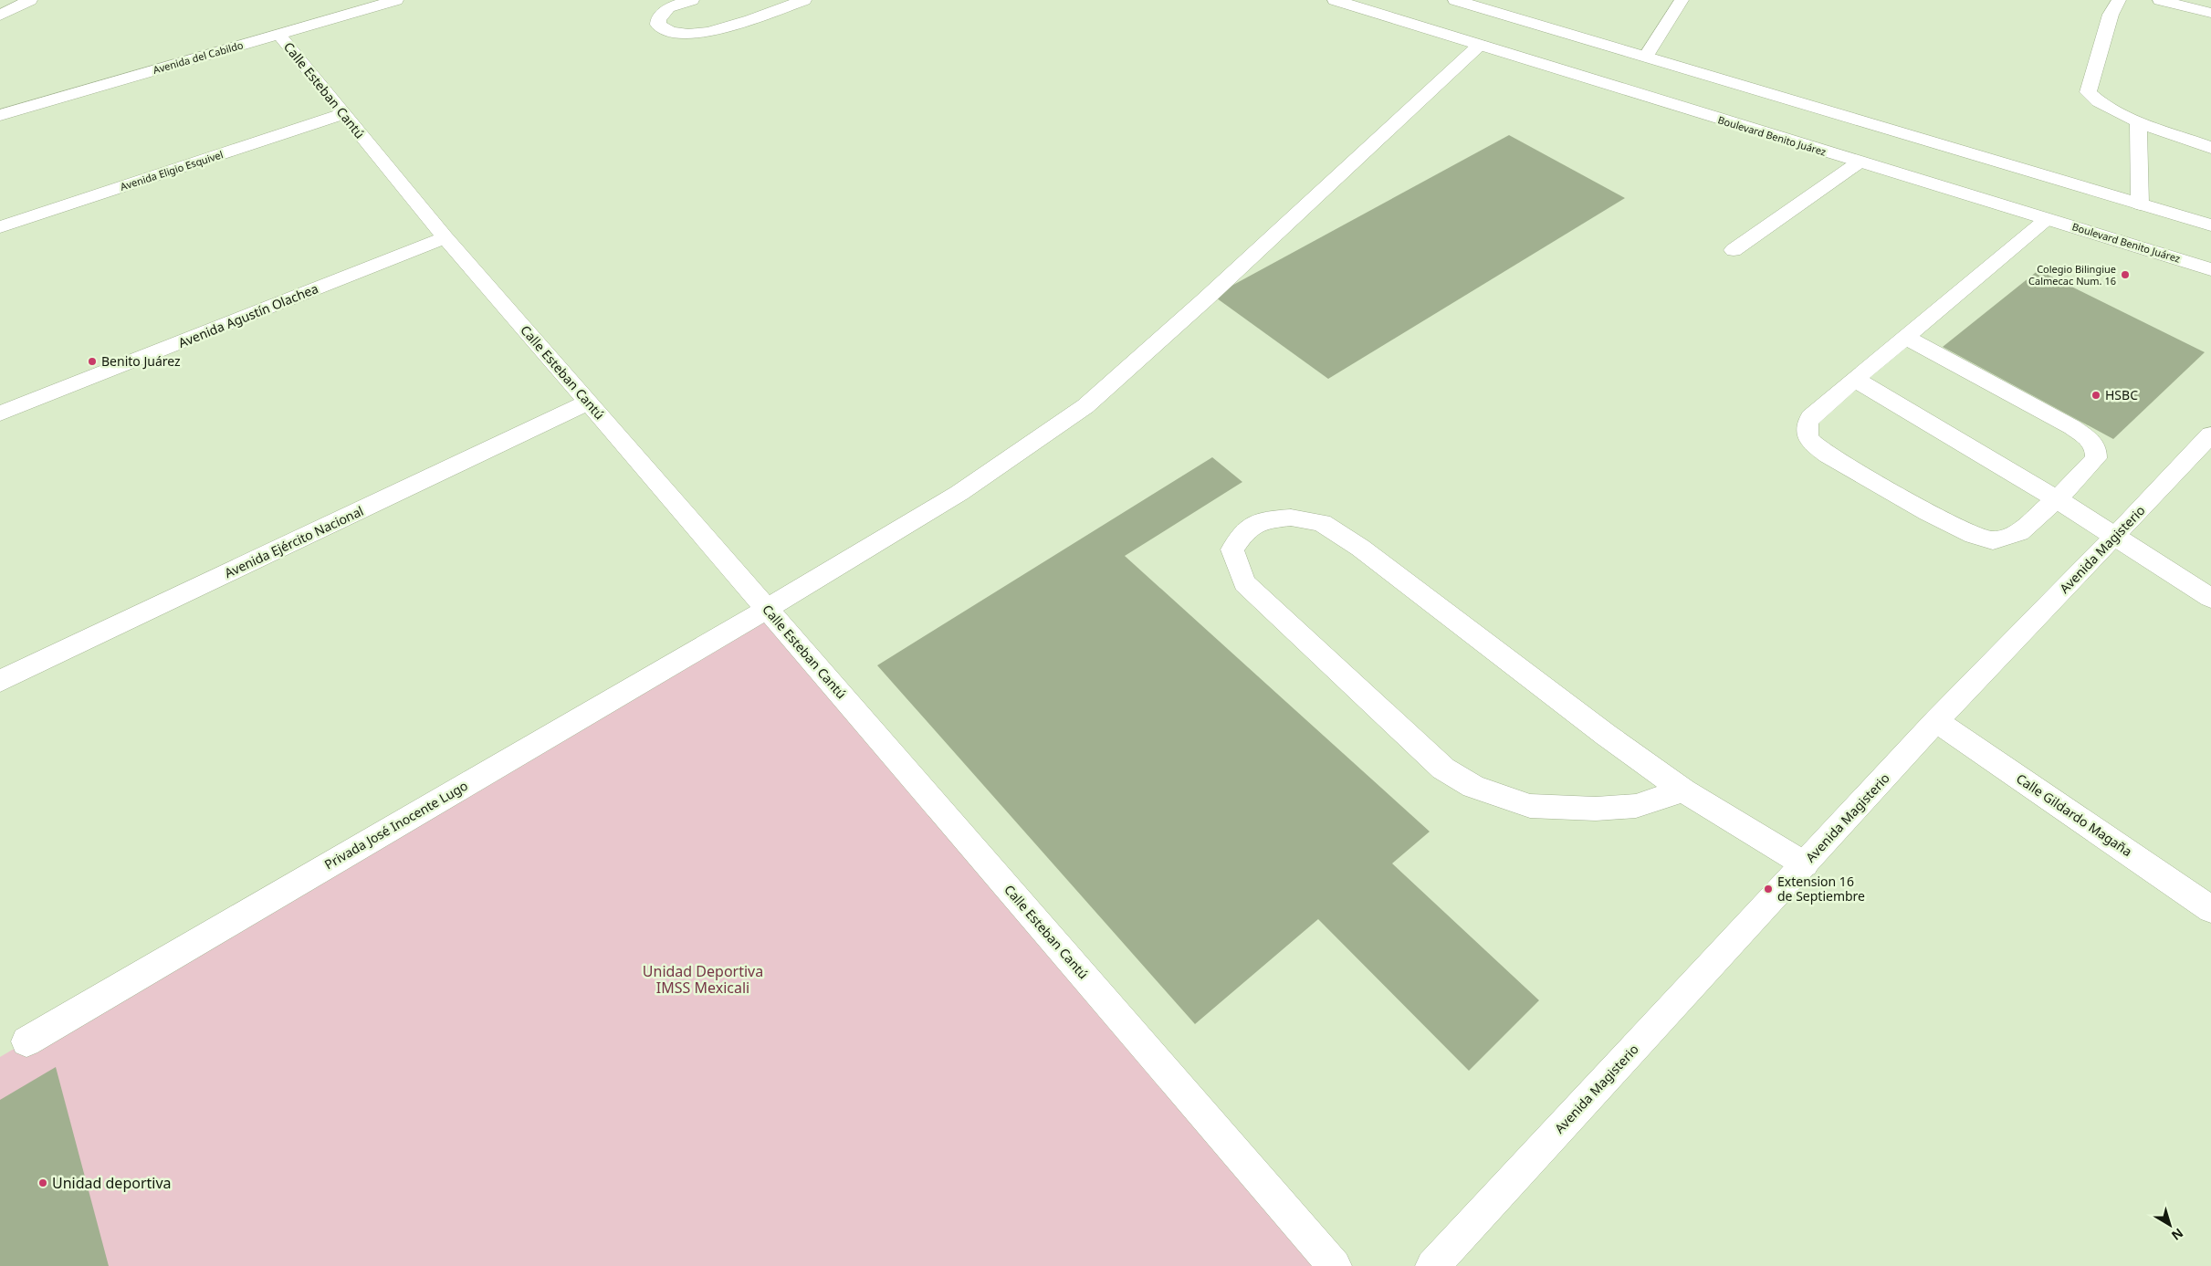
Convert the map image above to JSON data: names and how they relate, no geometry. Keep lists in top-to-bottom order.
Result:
{
  "streets": {
    "street": [
      "Avenida del Cabildo",
      "Calle Esteban Cantú",
      "Boulevard Benito Juárez",
      "Avenida Eligio Esquivel",
      "Avenida Agustín Olachea",
      "Avenida Ejército Nacional",
      "Avenida Magisterio",
      "Calle Gildardo Magaña",
      "Privada José Inocente Lugo"
    ]
  },
  "crossings": [
    ["Avenida del Cabildo", "Calle Esteban Cantú"],
    ["Calle Esteban Cantú", "Avenida Eligio Esquivel"],
    ["Calle Esteban Cantú", "Avenida Agustín Olachea"],
    ["Calle Esteban Cantú", "Avenida Ejército Nacional"],
    ["Calle Esteban Cantú", "Privada José Inocente Lugo"],
    ["Boulevard Benito Juárez", "Privada José Inocente Lugo"],
    ["Avenida Magisterio", "Calle Gildardo Magaña"]
  ],
  "parks": ["Unidad Deportiva IMSS Mexicali"],
  "places": [
    "Colegio Bilingiue Calmecac Num. 16",
    "Benito Juárez",
    "HSBC",
    "Extension 16 de Septiembre",
    "Unidad deportiva"
  ],
  "north": "bottom right"
}
